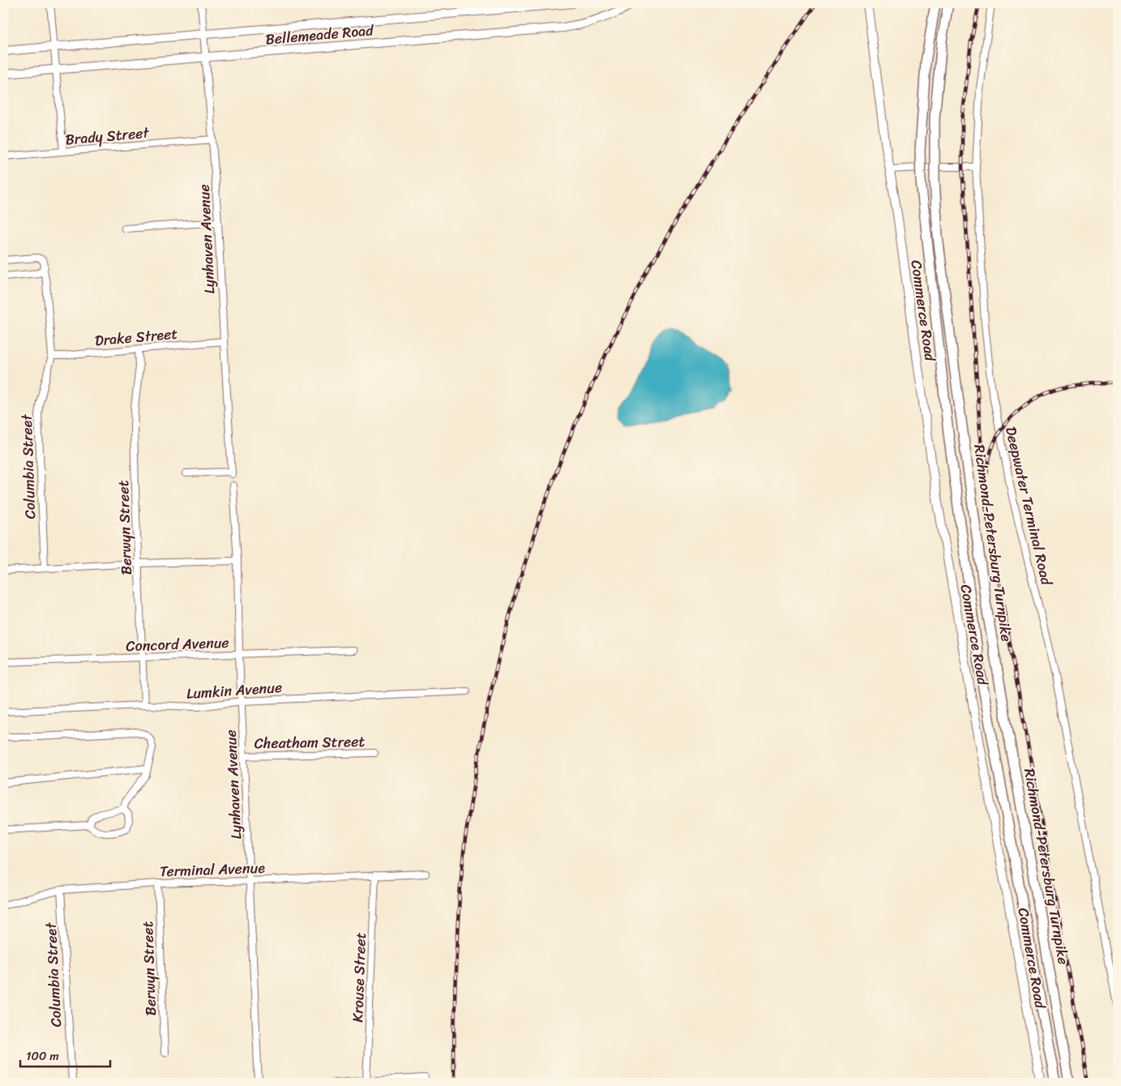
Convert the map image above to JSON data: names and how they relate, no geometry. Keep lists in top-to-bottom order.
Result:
{
  "streets": {
    "highway": ["Richmond-Petersburg Turnpike"],
    "main road": ["Bellemeade Road", "Commerce Road"],
    "street": [
      "Brady Street",
      "Lynhaven Avenue",
      "Drake Street",
      "Columbia Street",
      "Deepwater Terminal Road",
      "Berwyn Street",
      "Concord Avenue",
      "Lumkin Avenue",
      "Cheatham Street",
      "Terminal Avenue",
      "Krouse Street"
    ]
  },
  "crossings": [
    ["Bellemeade Road", "Lynhaven Avenue"],
    ["Brady Street", "Lynhaven Avenue"],
    ["Lynhaven Avenue", "Drake Street"],
    ["Lynhaven Avenue", "Concord Avenue"],
    ["Lynhaven Avenue", "Lumkin Avenue"],
    ["Lynhaven Avenue", "Cheatham Street"],
    ["Lynhaven Avenue", "Terminal Avenue"],
    ["Drake Street", "Columbia Street"],
    ["Drake Street", "Berwyn Street"],
    ["Columbia Street", "Terminal Avenue"],
    ["Berwyn Street", "Concord Avenue"],
    ["Berwyn Street", "Lumkin Avenue"],
    ["Berwyn Street", "Terminal Avenue"],
    ["Terminal Avenue", "Krouse Street"]
  ],
  "scale_bar": "100 m"
}
